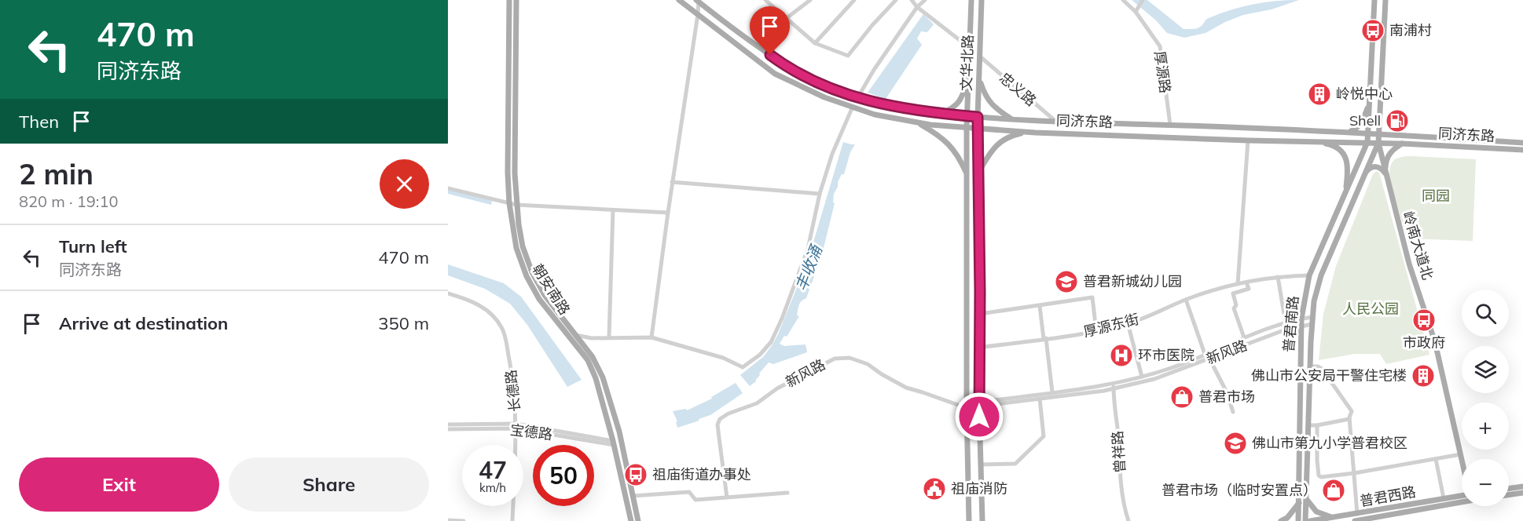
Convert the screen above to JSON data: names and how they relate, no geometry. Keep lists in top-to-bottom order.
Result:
{
  "streets": {
    "main road": [
      "文华北路",
      "同济东路",
      "岭南大道北",
      "朝安南路",
      "普君南路",
      "普君西路"
    ],
    "street": [
      "厚源路",
      "忠义路",
      "厚源东街",
      "新风路",
      "长德路",
      "宝德路",
      "曾祥路"
    ]
  },
  "crossings": [
    ["文华北路", "忠义路"],
    ["文华北路", "同济东路"],
    ["文华北路", "厚源东街"],
    ["文华北路", "新风路"],
    ["厚源路", "同济东路"],
    ["忠义路", "同济东路"],
    ["同济东路", "岭南大道北"],
    ["同济东路", "普君南路"],
    ["岭南大道北", "普君南路"],
    ["朝安南路", "宝德路"],
    ["普君南路", "新风路"],
    ["普君南路", "普君西路"],
    ["新风路", "曾祥路"],
    ["长德路", "宝德路"]
  ],
  "water": ["丰收涌"],
  "parks": ["同园", "人民公园"],
  "places": {
    "bus stop": ["南浦村", "市政府", "祖庙街道办事处"],
    "building": ["岭悦中心", "佛山市公安局干警住宅楼"],
    "fuel station": ["Shell"],
    "school or university": ["普君新城幼儿园", "佛山市第九小学普君校区"],
    "hospital": ["环市医院"],
    "shop": ["普君市场", "普君市场（临时安置点）"],
    "public building": ["祖庙消防"]
  },
  "page": {
    "turn": ["470 m", "同济东路"],
    "then": "Then",
    "heading": ["2 min", "820 m · 19:10"],
    "list": [
      {
        "name": "Turn left",
        "note": "同济东路",
        "value": "470 m"
      },
      {
        "name": "Arrive at destination",
        "value": "350 m"
      }
    ],
    "map_buttons": ["+", "−"],
    "speed": "47 km/h",
    "limit": "50",
    "buttons": ["Exit", "Share"]
  }
}
